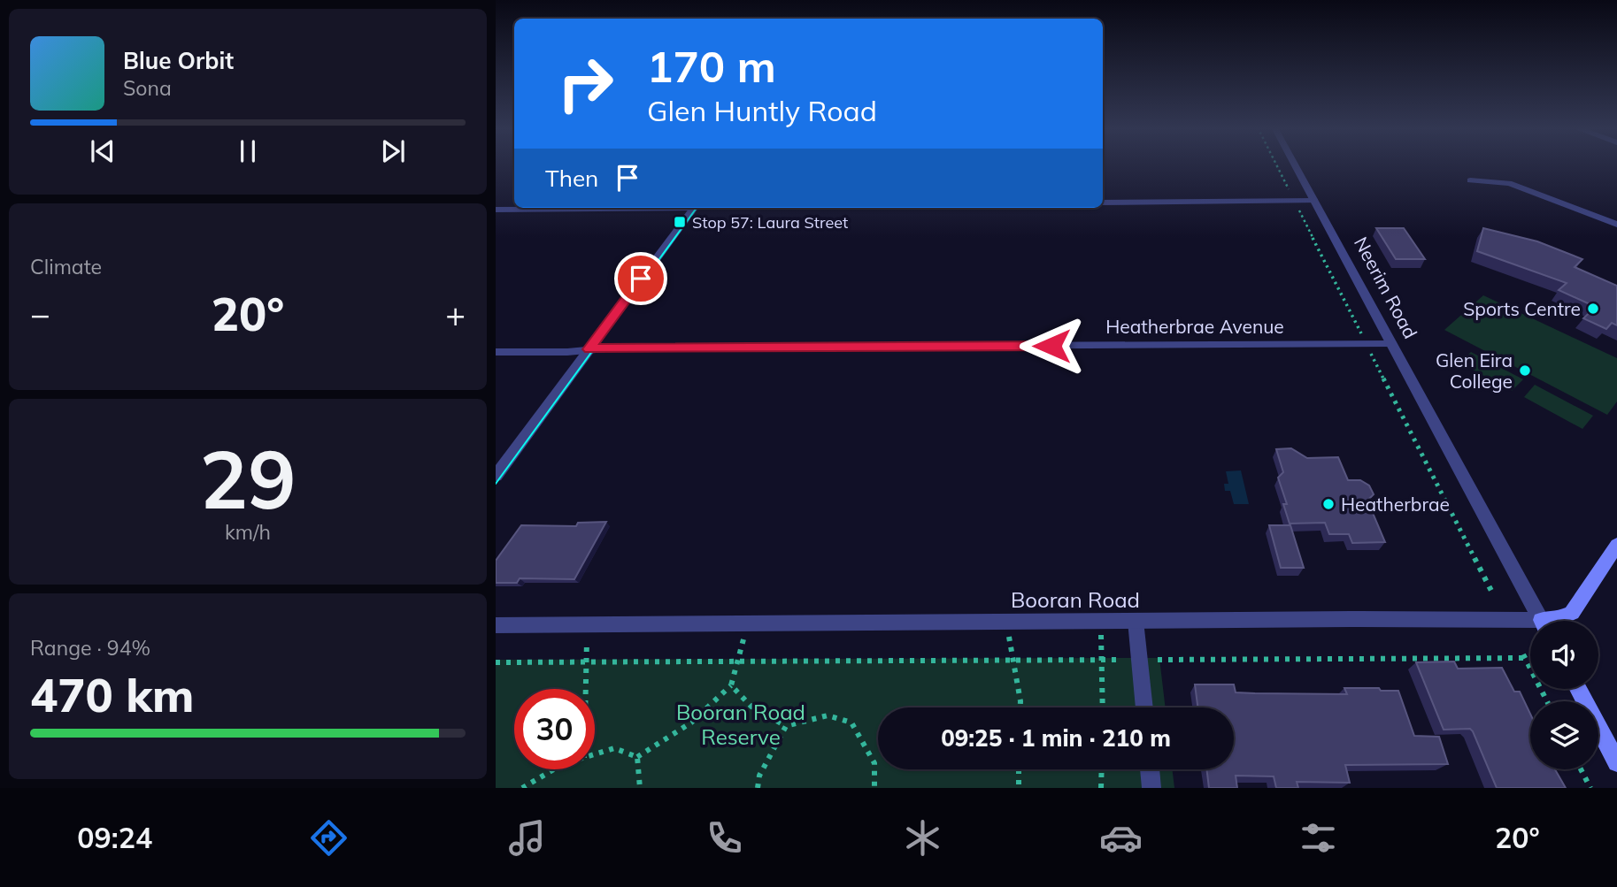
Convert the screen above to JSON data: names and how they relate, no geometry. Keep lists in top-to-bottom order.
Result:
{
  "streets": {
    "main road": ["Booran Road"],
    "street": ["Neerim Road", "Heatherbrae Avenue"]
  },
  "crossings": [
    ["Neerim Road", "Heatherbrae Avenue"]
  ],
  "parks": ["Booran Road Reserve"],
  "places": {
    "transit": ["Stop 57: Laura Street"],
    "other": ["Sports Centre", "Glen Eira College", "Heatherbrae"]
  },
  "page": {
    "turn": ["170 m", "Glen Huntly Road"],
    "song": ["Blue Orbit", "Sona"],
    "then": "Then",
    "tile": [
      "Climate",
      ["29", "km/h"],
      ["Range · 94%", "470 km"]
    ],
    "heat": ["−", "20°", "+"],
    "limit": "30",
    "trip": "09:25 · 1 min · 210 m",
    "tabs": ["09:24", "20°"]
  }
}
